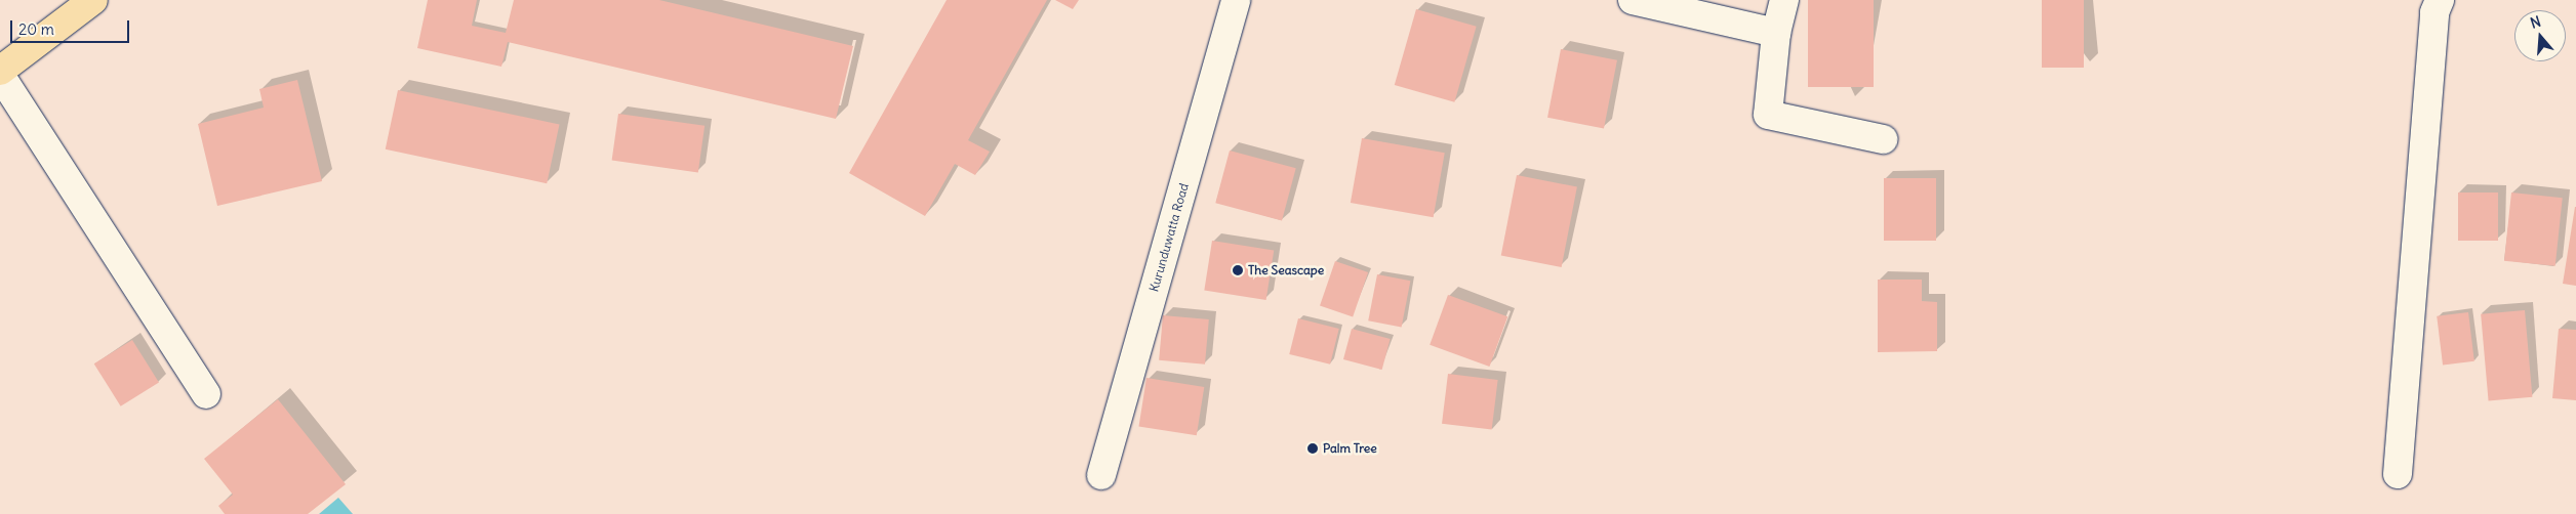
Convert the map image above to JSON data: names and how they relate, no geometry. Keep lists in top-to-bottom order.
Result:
{
  "streets": {
    "street": ["Kurunduwatta Road"]
  },
  "places": ["The Seascape", "Palm Tree"],
  "scale_bar": "20 m",
  "north": "top"
}
